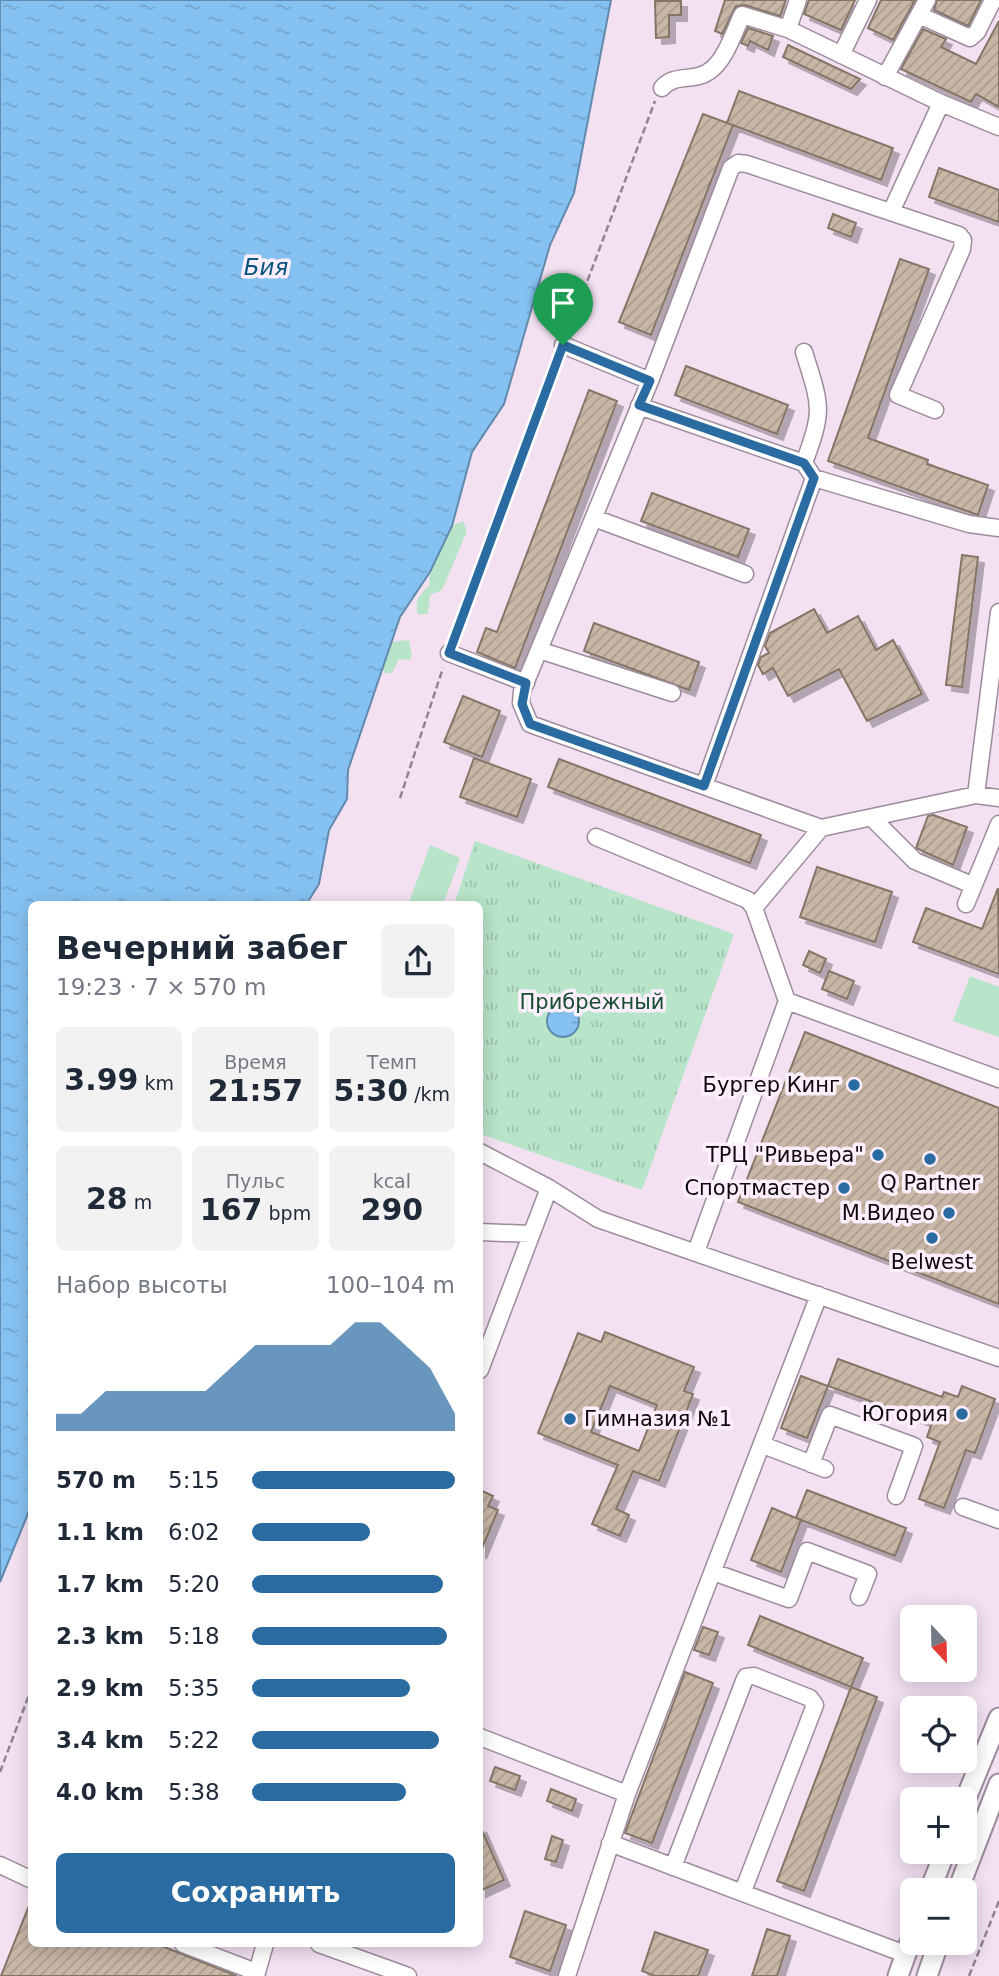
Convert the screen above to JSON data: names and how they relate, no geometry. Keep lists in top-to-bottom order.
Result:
{
  "water": ["Бия"],
  "parks": ["Прибрежный"],
  "places": [
    "Бургер Кинг",
    "ТРЦ \"Ривьера\"",
    "Q Partner",
    "Спортмастер",
    "М.Видео",
    "Belwest",
    "Югория",
    "Гимназия №1"
  ],
  "north": "bottom",
  "page": {
    "heading": ["Вечерний забег", "19:23 · 7 × 570 m"],
    "stats": [
      ["3.99 km"],
      ["Время", "21:57"],
      ["Темп", "5:30 /km"],
      ["28 m"],
      ["Пульс", "167 bpm"],
      ["kcal", "290"]
    ],
    "chart": ["Набор высоты", "100–104 m"],
    "list": [
      {
        "name": "570 m",
        "note": "5:15"
      },
      {
        "name": "1.1 km",
        "note": "6:02"
      },
      {
        "name": "1.7 km",
        "note": "5:20"
      },
      {
        "name": "2.3 km",
        "note": "5:18"
      },
      {
        "name": "2.9 km",
        "note": "5:35"
      },
      {
        "name": "3.4 km",
        "note": "5:22"
      },
      {
        "name": "4.0 km",
        "note": "5:38"
      }
    ],
    "map_buttons": ["+", "−"],
    "buttons": "Сохранить"
  }
}
